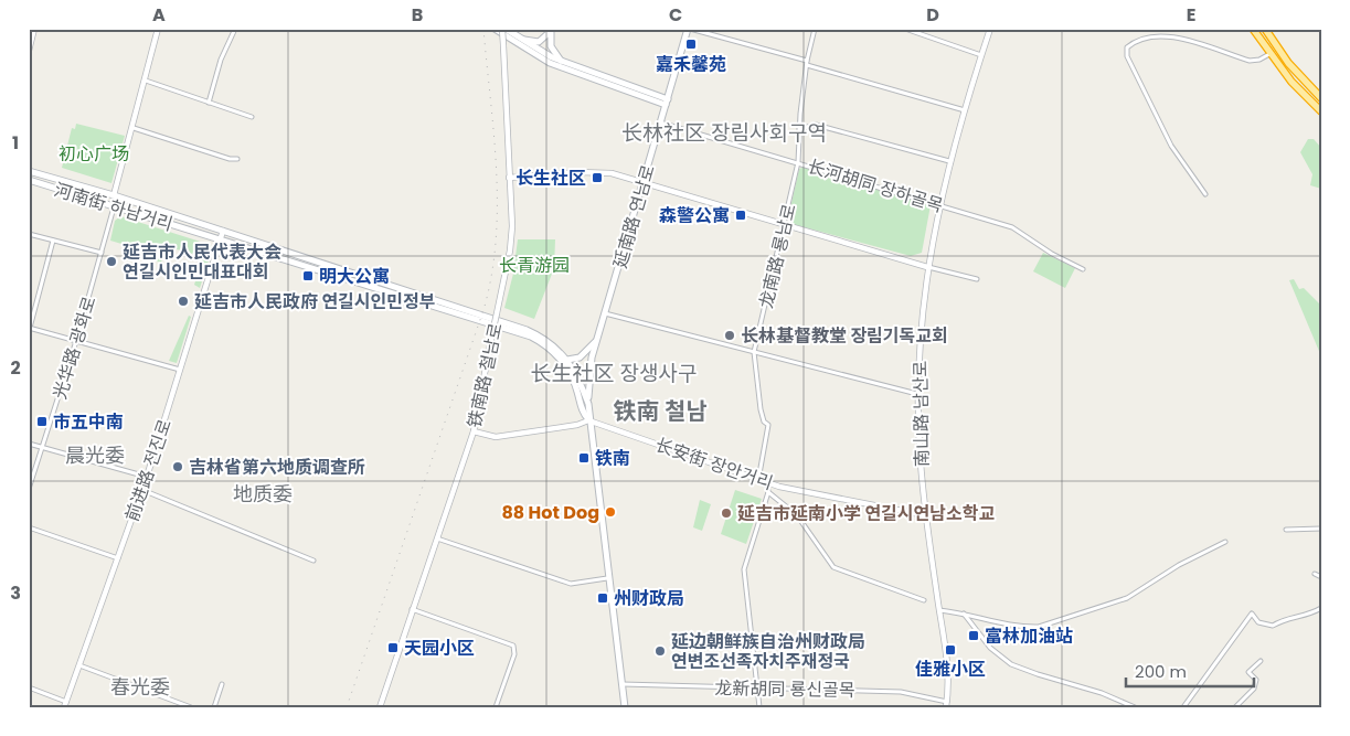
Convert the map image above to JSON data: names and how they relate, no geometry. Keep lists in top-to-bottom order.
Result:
{
  "streets": {
    "main road": ["河南街 하남거리", "延南路 연남로"],
    "street": [
      "长河胡同 장하골목",
      "龙南路 룡남로",
      "光华路 광화로",
      "铁南路 철남로",
      "南山路 남산로",
      "长安街 장안거리",
      "前进路 전진로",
      "龙新胡同 룡신골목"
    ]
  },
  "crossings": [
    ["长河胡同 장하골목", "延南路 연남로"],
    ["长河胡同 장하골목", "龙南路 룡남로"],
    ["长河胡同 장하골목", "南山路 남산로"],
    ["河南街 하남거리", "光华路 광화로"],
    ["河南街 하남거리", "长安街 장안거리"],
    ["河南街 하남거리", "前进路 전진로"],
    ["龙南路 룡남로", "长安街 장안거리"],
    ["南山路 남산로", "长安街 장안거리"],
    ["南山路 남산로", "龙新胡同 룡신골목"]
  ],
  "districts": [
    "长林社区 장림사회구역",
    "长生社区 장생사구",
    "铁南 철남",
    "晨光委",
    "地质委",
    "春光委"
  ],
  "parks": ["初心广场", "长青游园"],
  "places": {
    "transit": [
      "嘉禾馨苑",
      "长生社区",
      "森警公寓",
      "明大公寓",
      "市五中南",
      "铁南",
      "州财政局",
      "富林加油站",
      "天园小区",
      "佳雅小区"
    ],
    "other": [
      "延吉市人民代表大会 연길시인민대표대회",
      "延吉市人民政府 연길시인민정부",
      "长林基督教堂 장림기독교회",
      "吉林省第六地质调查所",
      "88 Hot Dog",
      "延吉市延南小学 연길시연남소학교",
      "延边朝鲜族自治州财政局 연변조선족자치주재정국"
    ]
  },
  "scale_bar": "200 m",
  "grid": {
    "columns": [
      "A",
      "B",
      "C",
      "D",
      "E"
    ],
    "rows": ["1", "2", "3"]
  }
}
